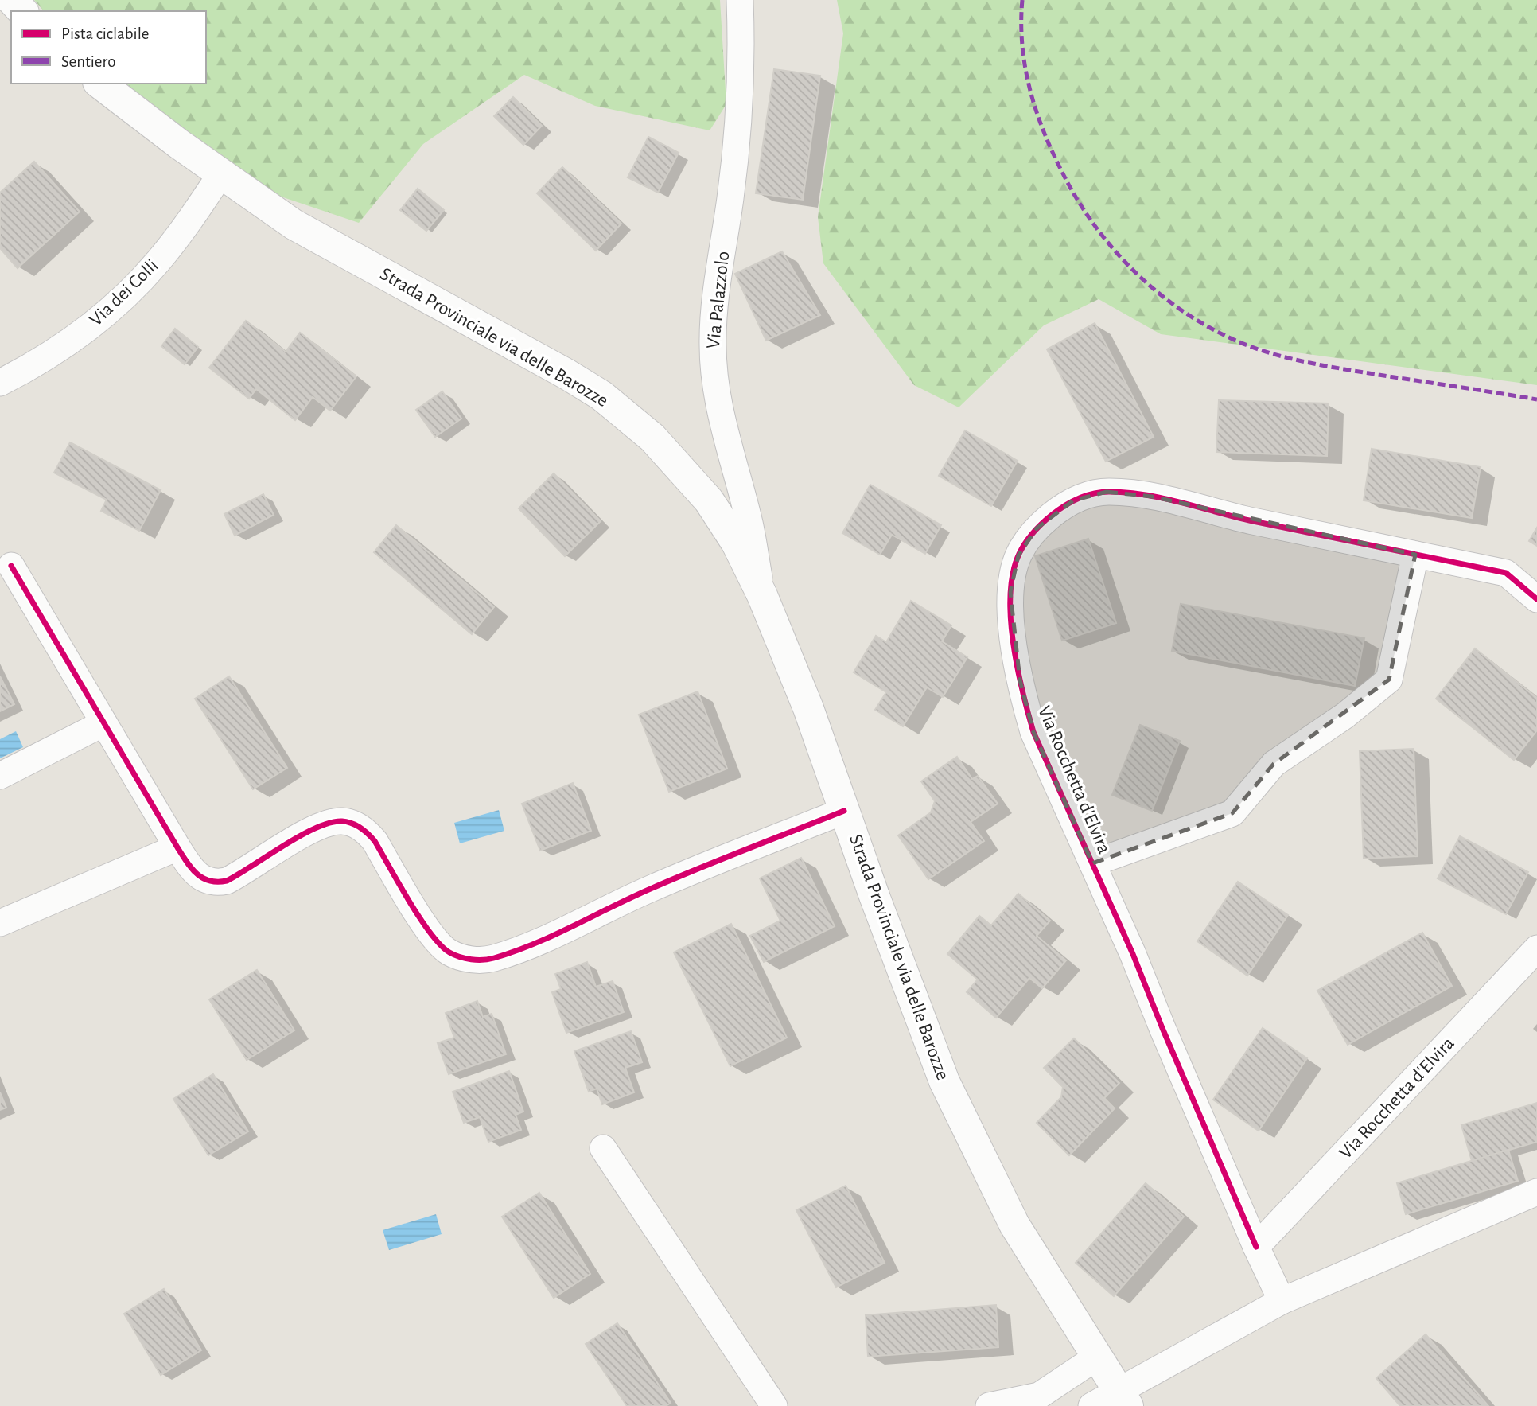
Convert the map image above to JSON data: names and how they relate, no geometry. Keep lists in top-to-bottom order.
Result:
{
  "streets": {
    "main road": ["Strada Provinciale via delle Barozze"],
    "street": ["Via dei Colli", "Via Palazzolo", "Via Rocchetta d'Elvira"]
  },
  "crossings": [
    ["Via dei Colli", "Strada Provinciale via delle Barozze"],
    ["Via Palazzolo", "Strada Provinciale via delle Barozze"]
  ],
  "legend": ["Pista ciclabile", "Sentiero"]
}
